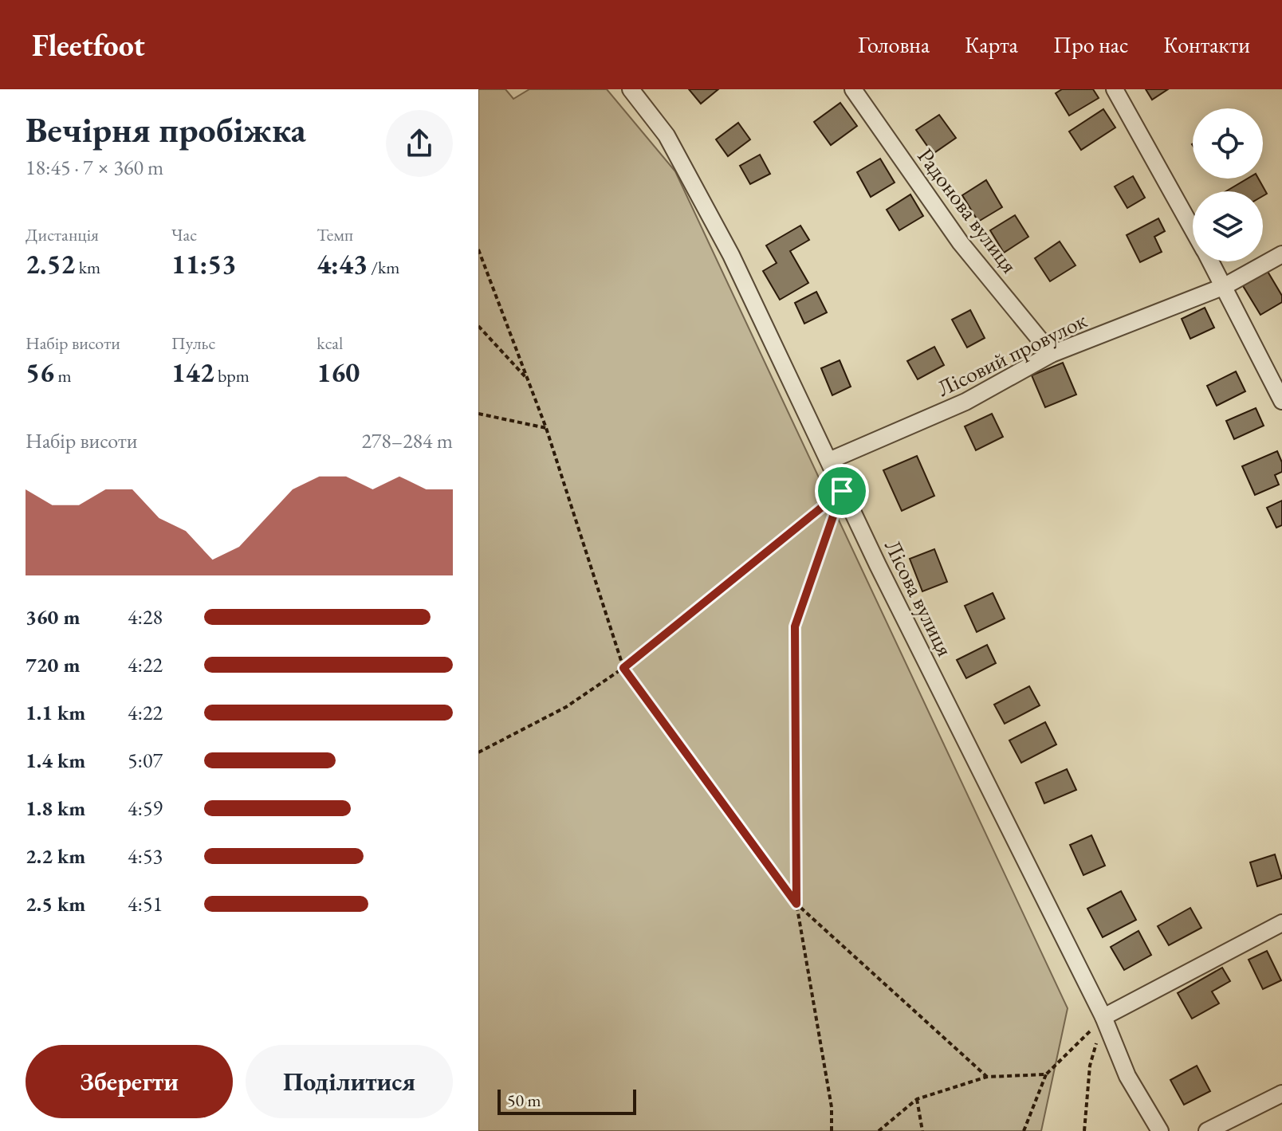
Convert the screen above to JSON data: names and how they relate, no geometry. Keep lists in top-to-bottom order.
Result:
{
  "streets": {
    "street": ["Радонова вулиця", "Лісовий провулок", "Лісова вулиця"]
  },
  "crossings": [
    ["Радонова вулиця", "Лісовий провулок"],
    ["Лісовий провулок", "Лісова вулиця"]
  ],
  "scale_bar": "50 m",
  "page": {
    "header": "Fleetfoot",
    "nav": [
      "Головна",
      "Карта",
      "Про нас",
      "Контакти"
    ],
    "heading": ["Вечірня пробіжка", "18:45 · 7 × 360 m"],
    "stats": [
      ["Дистанція", "2.52 km"],
      ["Час", "11:53"],
      ["Темп", "4:43 /km"],
      ["Набір висоти", "56 m"],
      ["Пульс", "142 bpm"],
      ["kcal", "160"]
    ],
    "chart": ["Набір висоти", "278–284 m"],
    "list": [
      {
        "name": "360 m",
        "note": "4:28"
      },
      {
        "name": "720 m",
        "note": "4:22"
      },
      {
        "name": "1.1 km",
        "note": "4:22"
      },
      {
        "name": "1.4 km",
        "note": "5:07"
      },
      {
        "name": "1.8 km",
        "note": "4:59"
      },
      {
        "name": "2.2 km",
        "note": "4:53"
      },
      {
        "name": "2.5 km",
        "note": "4:51"
      }
    ],
    "buttons": ["Зберегти", "Поділитися"],
    "scale": "50 m"
  }
}
